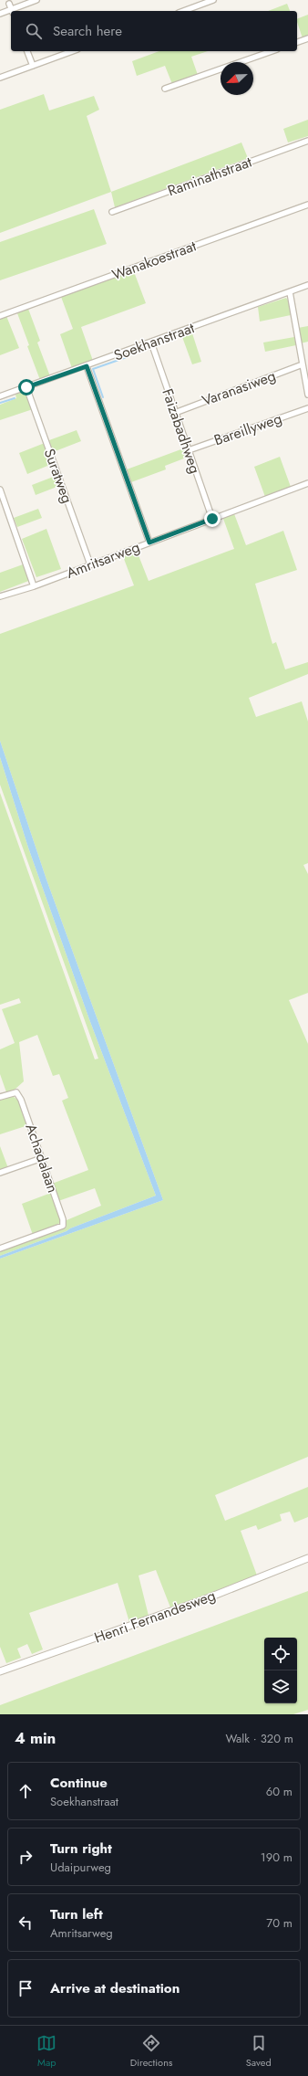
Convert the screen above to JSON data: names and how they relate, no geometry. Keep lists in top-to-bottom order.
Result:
{
  "streets": {
    "street": [
      "Raminathstraat",
      "Wanakoestraat",
      "Soekhanstraat",
      "Varanasiweg",
      "Bareillyweg",
      "Faizabadhweg",
      "Suratweg",
      "Amritsarweg",
      "Achadalaan",
      "Henri Fernandesweg"
    ]
  },
  "crossings": [
    ["Soekhanstraat", "Faizabadhweg"],
    ["Soekhanstraat", "Suratweg"],
    ["Varanasiweg", "Faizabadhweg"],
    ["Bareillyweg", "Faizabadhweg"],
    ["Faizabadhweg", "Amritsarweg"],
    ["Suratweg", "Amritsarweg"]
  ],
  "north": "bottom left",
  "page": {
    "search": "Search here",
    "heading": ["4 min", "Walk · 320 m"],
    "list": [
      ["Continue", "Soekhanstraat", "60 m"],
      ["Turn right", "Udaipurweg", "190 m"],
      ["Turn left", "Amritsarweg", "70 m"],
      "Arrive at destination"
    ],
    "nav": ["Map", "Directions", "Saved"]
  }
}
